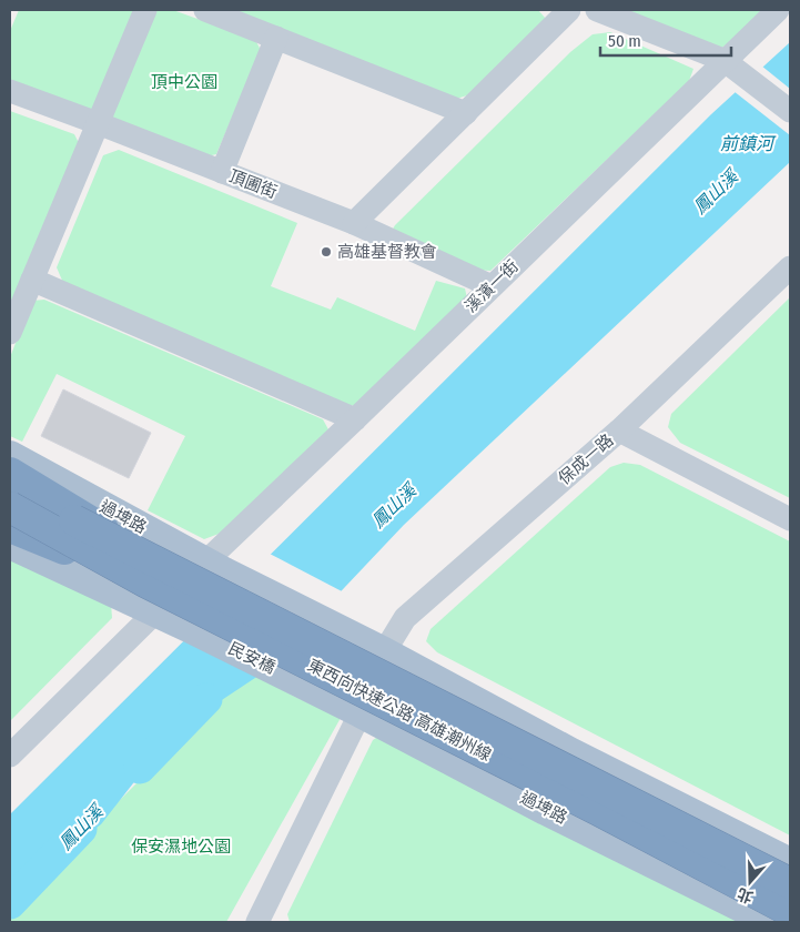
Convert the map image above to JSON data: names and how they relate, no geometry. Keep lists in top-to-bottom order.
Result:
{
  "streets": {
    "highway": ["東西向快速公路 高雄潮州線"],
    "main road": ["過埤路", "民安橋"],
    "street": ["頂圃街", "溪濱一街", "保成一路"]
  },
  "crossings": [
    ["頂圃街", "溪濱一街"],
    ["溪濱一街", "過埤路"],
    ["溪濱一街", "民安橋"],
    ["保成一路", "過埤路"],
    ["過埤路", "民安橋"]
  ],
  "water": ["前鎮河", "鳳山溪"],
  "parks": ["頂中公園", "保安濕地公園"],
  "places": ["高雄基督教會"],
  "scale_bar": "50 m",
  "north": "bottom"
}
